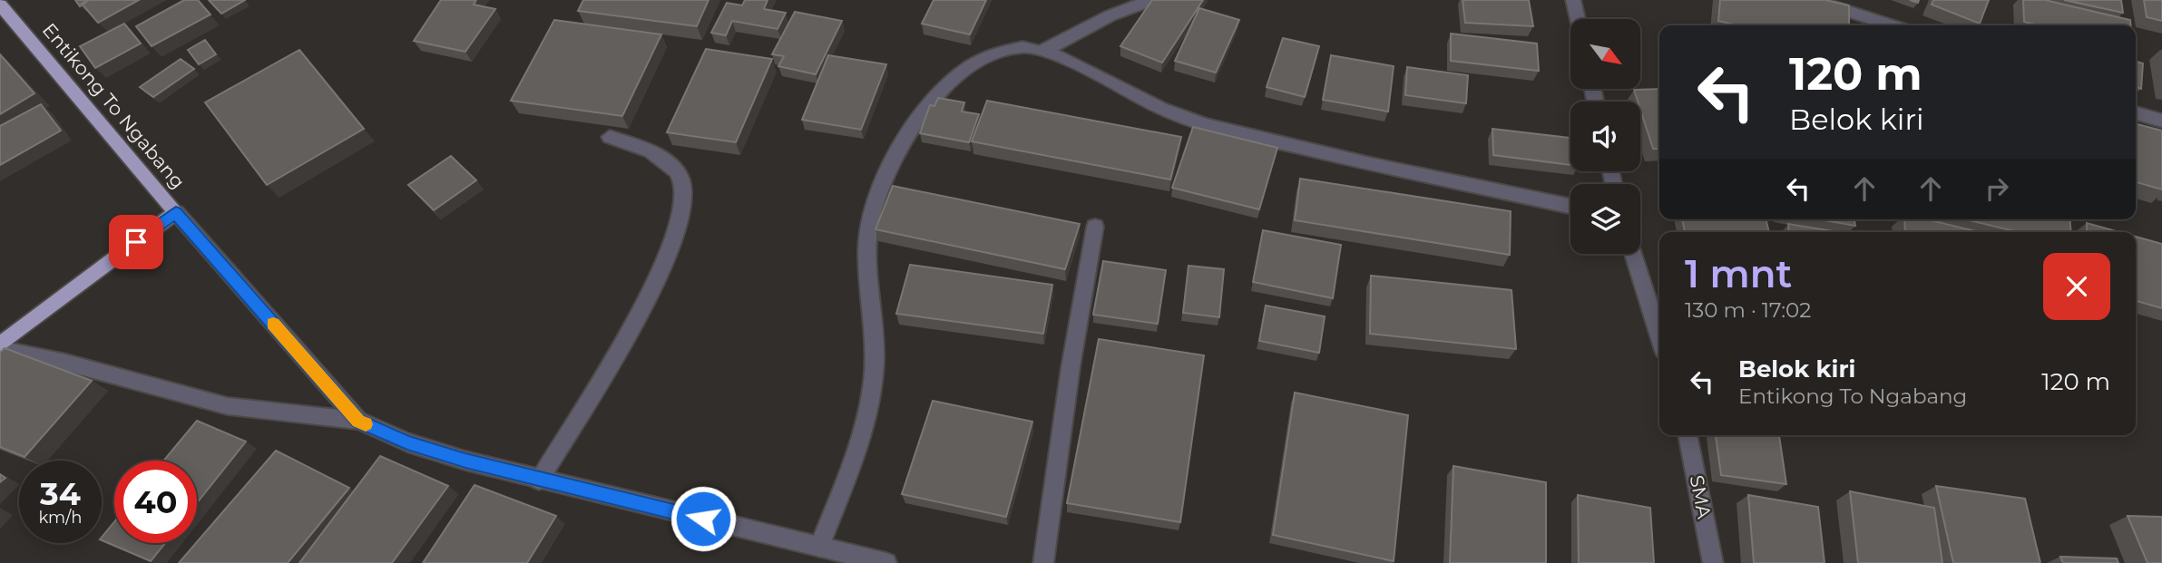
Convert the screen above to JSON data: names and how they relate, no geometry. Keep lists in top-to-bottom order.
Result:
{
  "streets": {
    "highway": ["Entikong To Ngabang"],
    "street": ["SMA"]
  },
  "north": "bottom right",
  "page": {
    "turn": ["120 m", "Belok kiri"],
    "heading": ["1 mnt", "130 m · 17:02"],
    "list": [
      {
        "name": "Belok kiri",
        "note": "Entikong To Ngabang",
        "value": "120 m"
      }
    ],
    "speed": "34 km/h",
    "limit": "40"
  }
}
